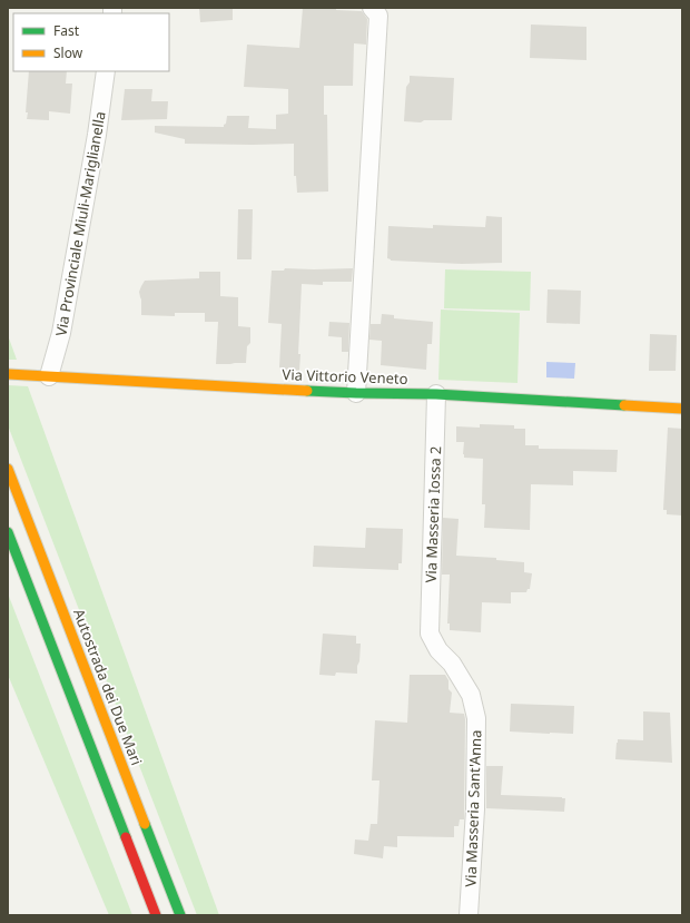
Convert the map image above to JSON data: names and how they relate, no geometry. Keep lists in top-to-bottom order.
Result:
{
  "streets": {
    "main road": ["Via Vittorio Veneto", "Autostrada dei Due Mari"],
    "street": ["Via Provinciale Miuli-Mariglianella", "Via Masseria Iossa 2", "Via Masseria Sant'Anna"]
  },
  "crossings": [
    ["Via Provinciale Miuli-Mariglianella", "Via Vittorio Veneto"],
    ["Via Vittorio Veneto", "Via Masseria Iossa 2"],
    ["Via Masseria Iossa 2", "Via Masseria Sant'Anna"]
  ],
  "legend": ["Fast", "Slow"]
}
